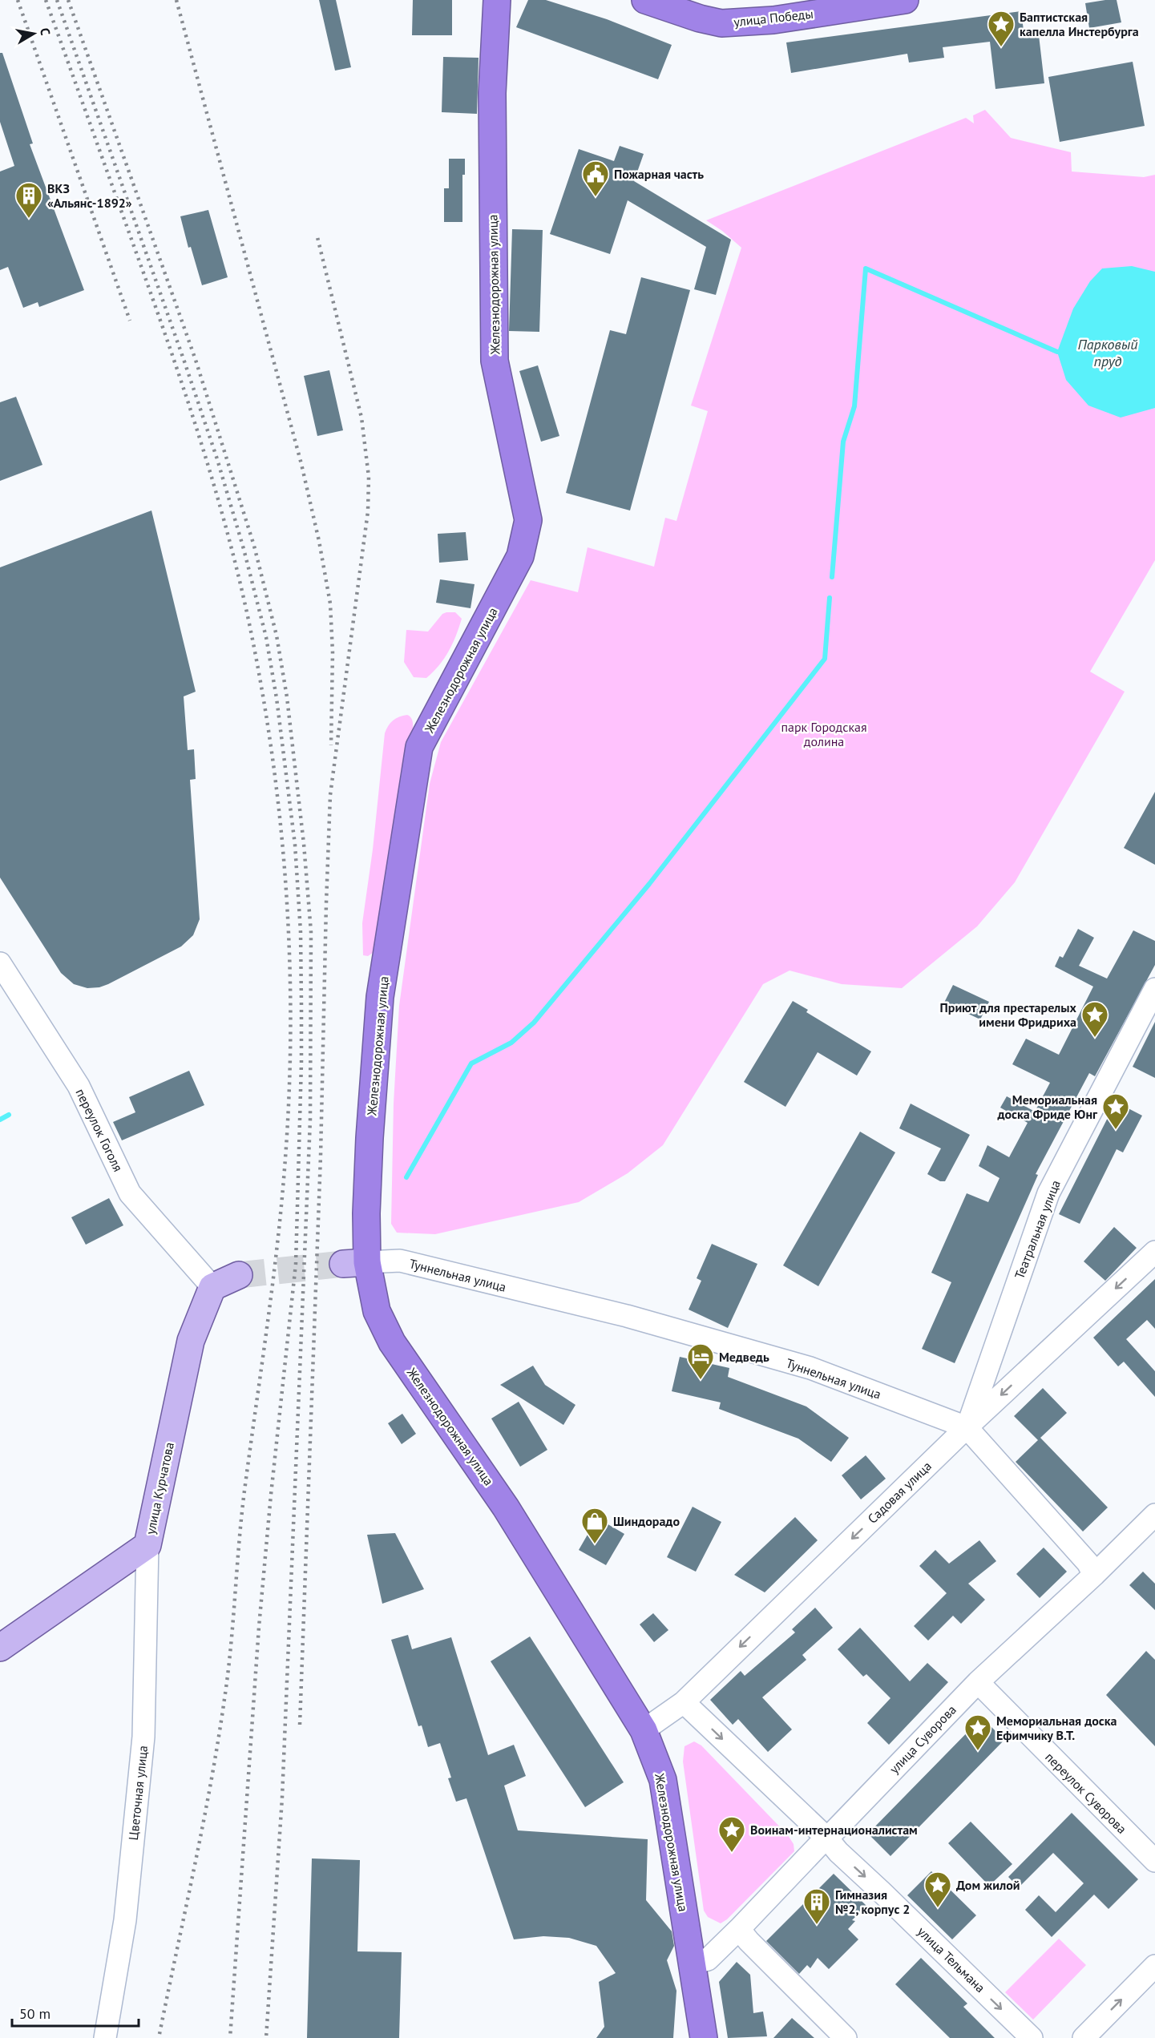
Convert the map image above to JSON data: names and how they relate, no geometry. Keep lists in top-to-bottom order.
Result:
{
  "streets": {
    "highway": ["улица Победы", "Железнодорожная улица"],
    "main road": ["улица Курчатова"],
    "street": [
      "переулок Гоголя",
      "Театральная улица",
      "Туннельная улица",
      "Садовая улица",
      "улица Суворова",
      "Цветочная улица",
      "переулок Суворова",
      "улица Тельмана"
    ]
  },
  "crossings": [
    ["Железнодорожная улица", "Туннельная улица"],
    ["Железнодорожная улица", "Садовая улица"],
    ["Железнодорожная улица", "улица Суворова"],
    ["переулок Гоголя", "улица Курчатова"],
    ["Театральная улица", "Туннельная улица"],
    ["Театральная улица", "Садовая улица"],
    ["Туннельная улица", "Садовая улица"],
    ["Туннельная улица", "улица Суворова"],
    ["улица Курчатова", "Цветочная улица"],
    ["Садовая улица", "улица Тельмана"],
    ["улица Суворова", "переулок Суворова"],
    ["улица Суворова", "улица Тельмана"]
  ],
  "one_way": ["Садовая улица"],
  "water": ["Парковый пруд"],
  "parks": ["парк Городская долина"],
  "places": {
    "place": [
      "Баптистская капелла Инстербурга",
      "Приют для престарелых имени Фридриха",
      "Мемориальная доска Фриде Юнг",
      "Мемориальная доска Ефимчику В.Т.",
      "Воинам-интернационалистам",
      "Дом жилой"
    ],
    "public building": ["Пожарная часть"],
    "building": ["ВКЗ «Альянс-1892»", "Гимназия №2, корпус 2"],
    "hotel": ["Медведь"],
    "shop": ["Шиндорадо"]
  },
  "scale_bar": "50 m",
  "north": "right"
}
